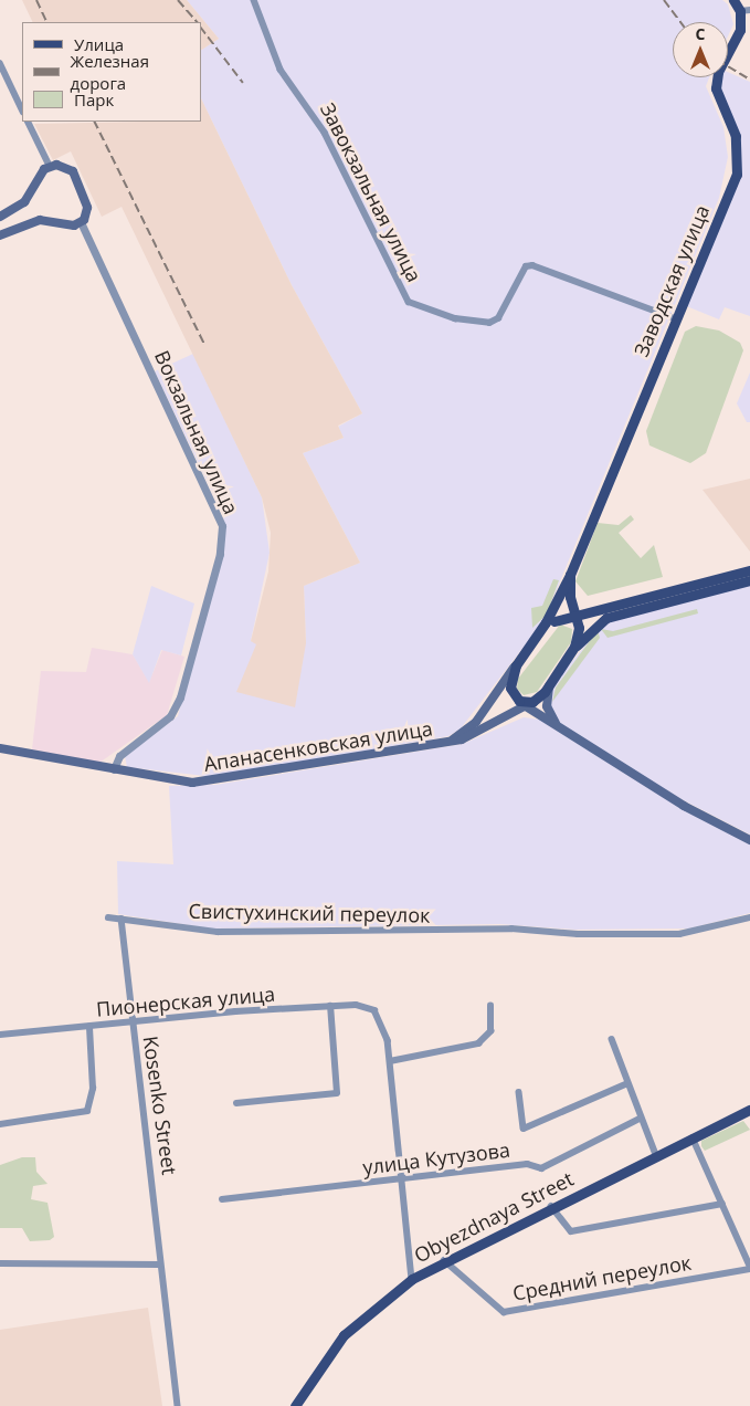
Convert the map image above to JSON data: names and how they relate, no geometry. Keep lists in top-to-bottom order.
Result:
{
  "streets": {
    "main road": ["Заводская улица", "Апанасенковская улица", "Obyezdnaya Street"],
    "street": [
      "Завокзальная улица",
      "Вокзальная улица",
      "Свистухинский переулок",
      "Пионерская улица",
      "Kosenko Street",
      "улица Кутузова",
      "Средний переулок"
    ]
  },
  "crossings": [
    ["Завокзальная улица", "Заводская улица"],
    ["Вокзальная улица", "Апанасенковская улица"],
    ["Свистухинский переулок", "Kosenko Street"],
    ["Пионерская улица", "Kosenko Street"],
    ["Obyezdnaya Street", "Средний переулок"]
  ],
  "legend": ["Улица", "Железная дорога", "Парк"],
  "north": "top"
}
